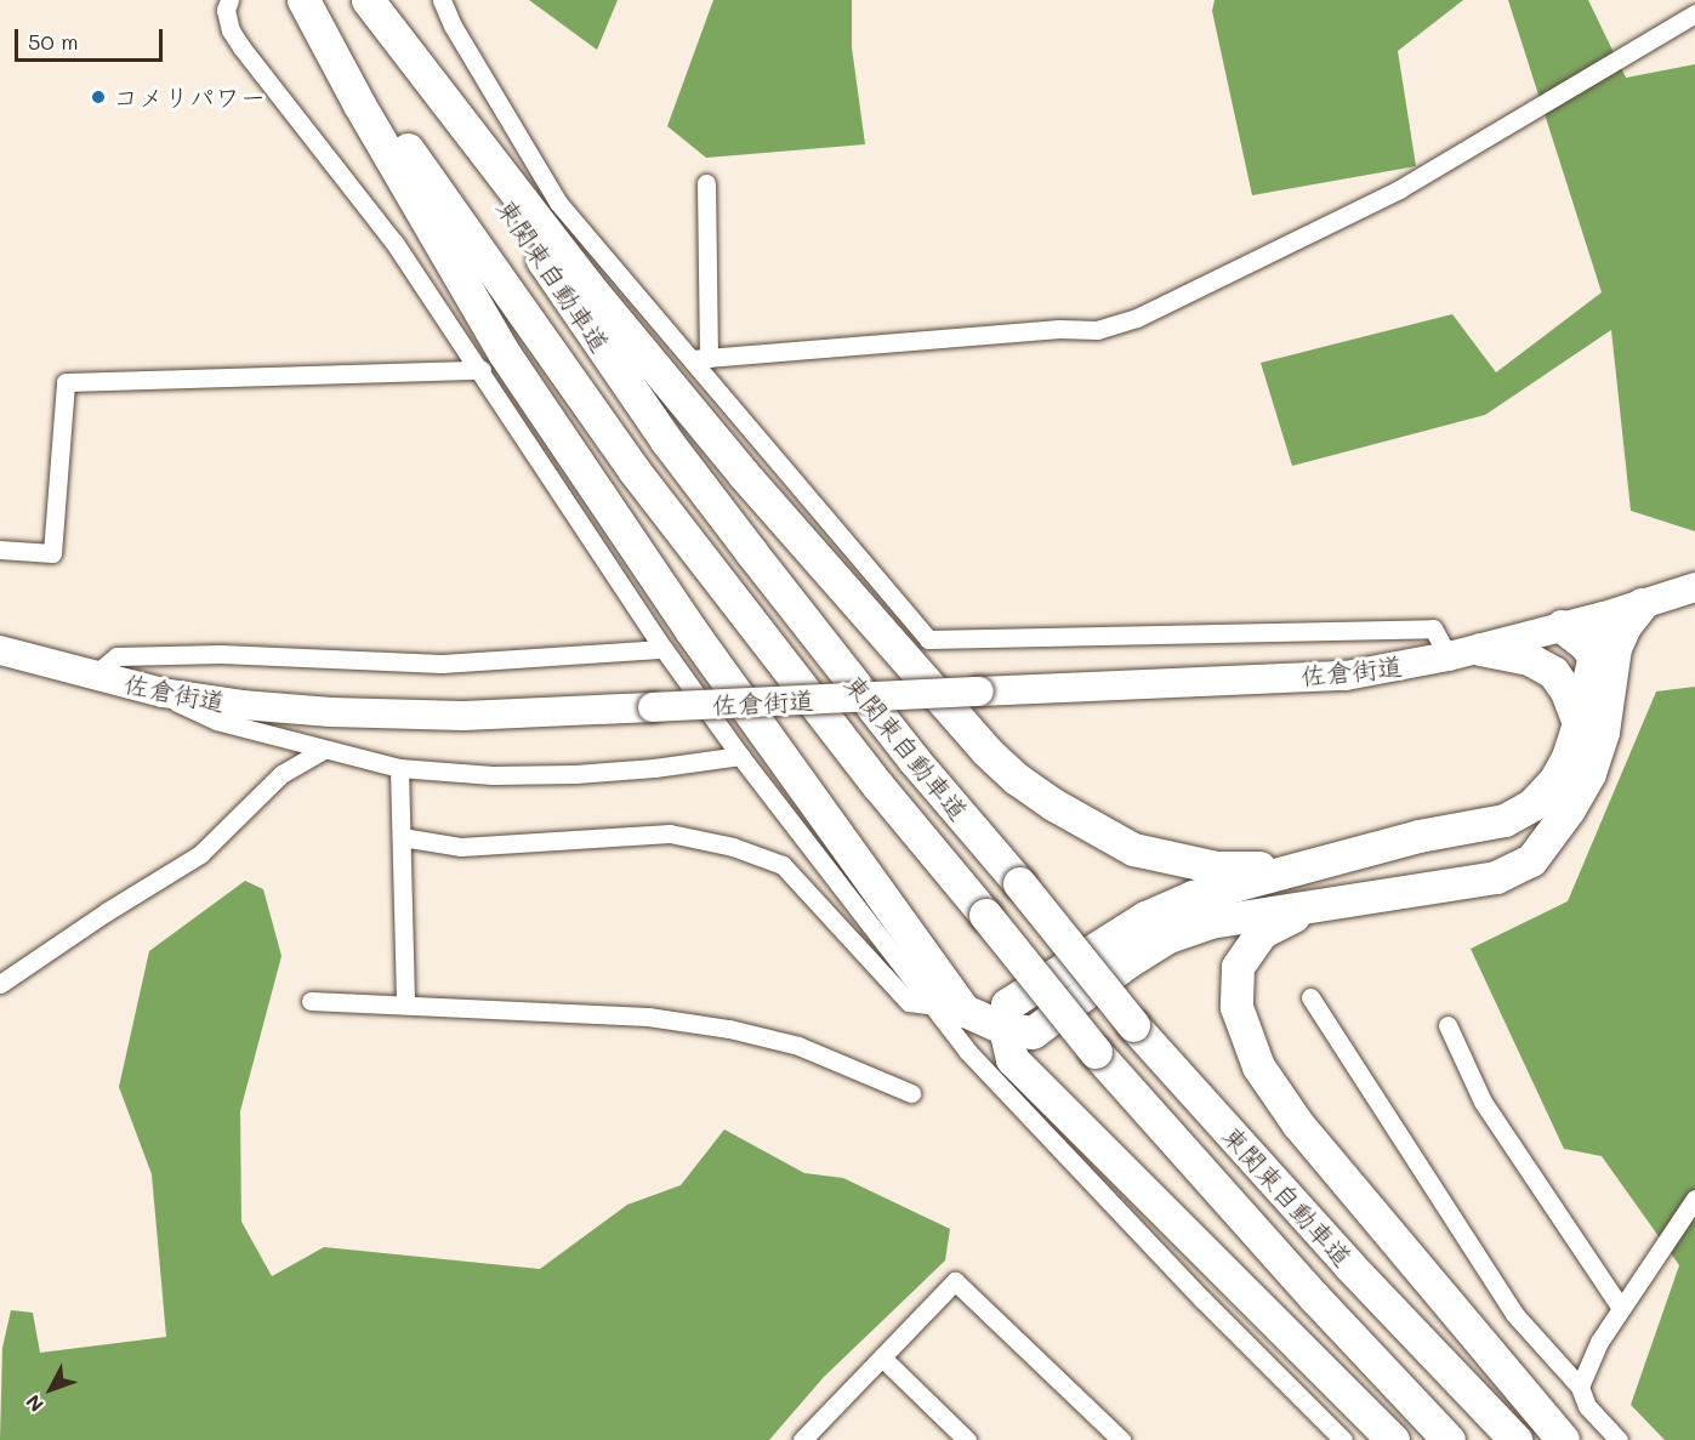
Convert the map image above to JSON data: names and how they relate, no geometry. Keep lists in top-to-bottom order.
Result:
{
  "streets": {
    "highway": ["東関東自動車道"],
    "main road": ["佐倉街道"]
  },
  "places": ["コメリパワー"],
  "scale_bar": "50 m",
  "north": "bottom left"
}
